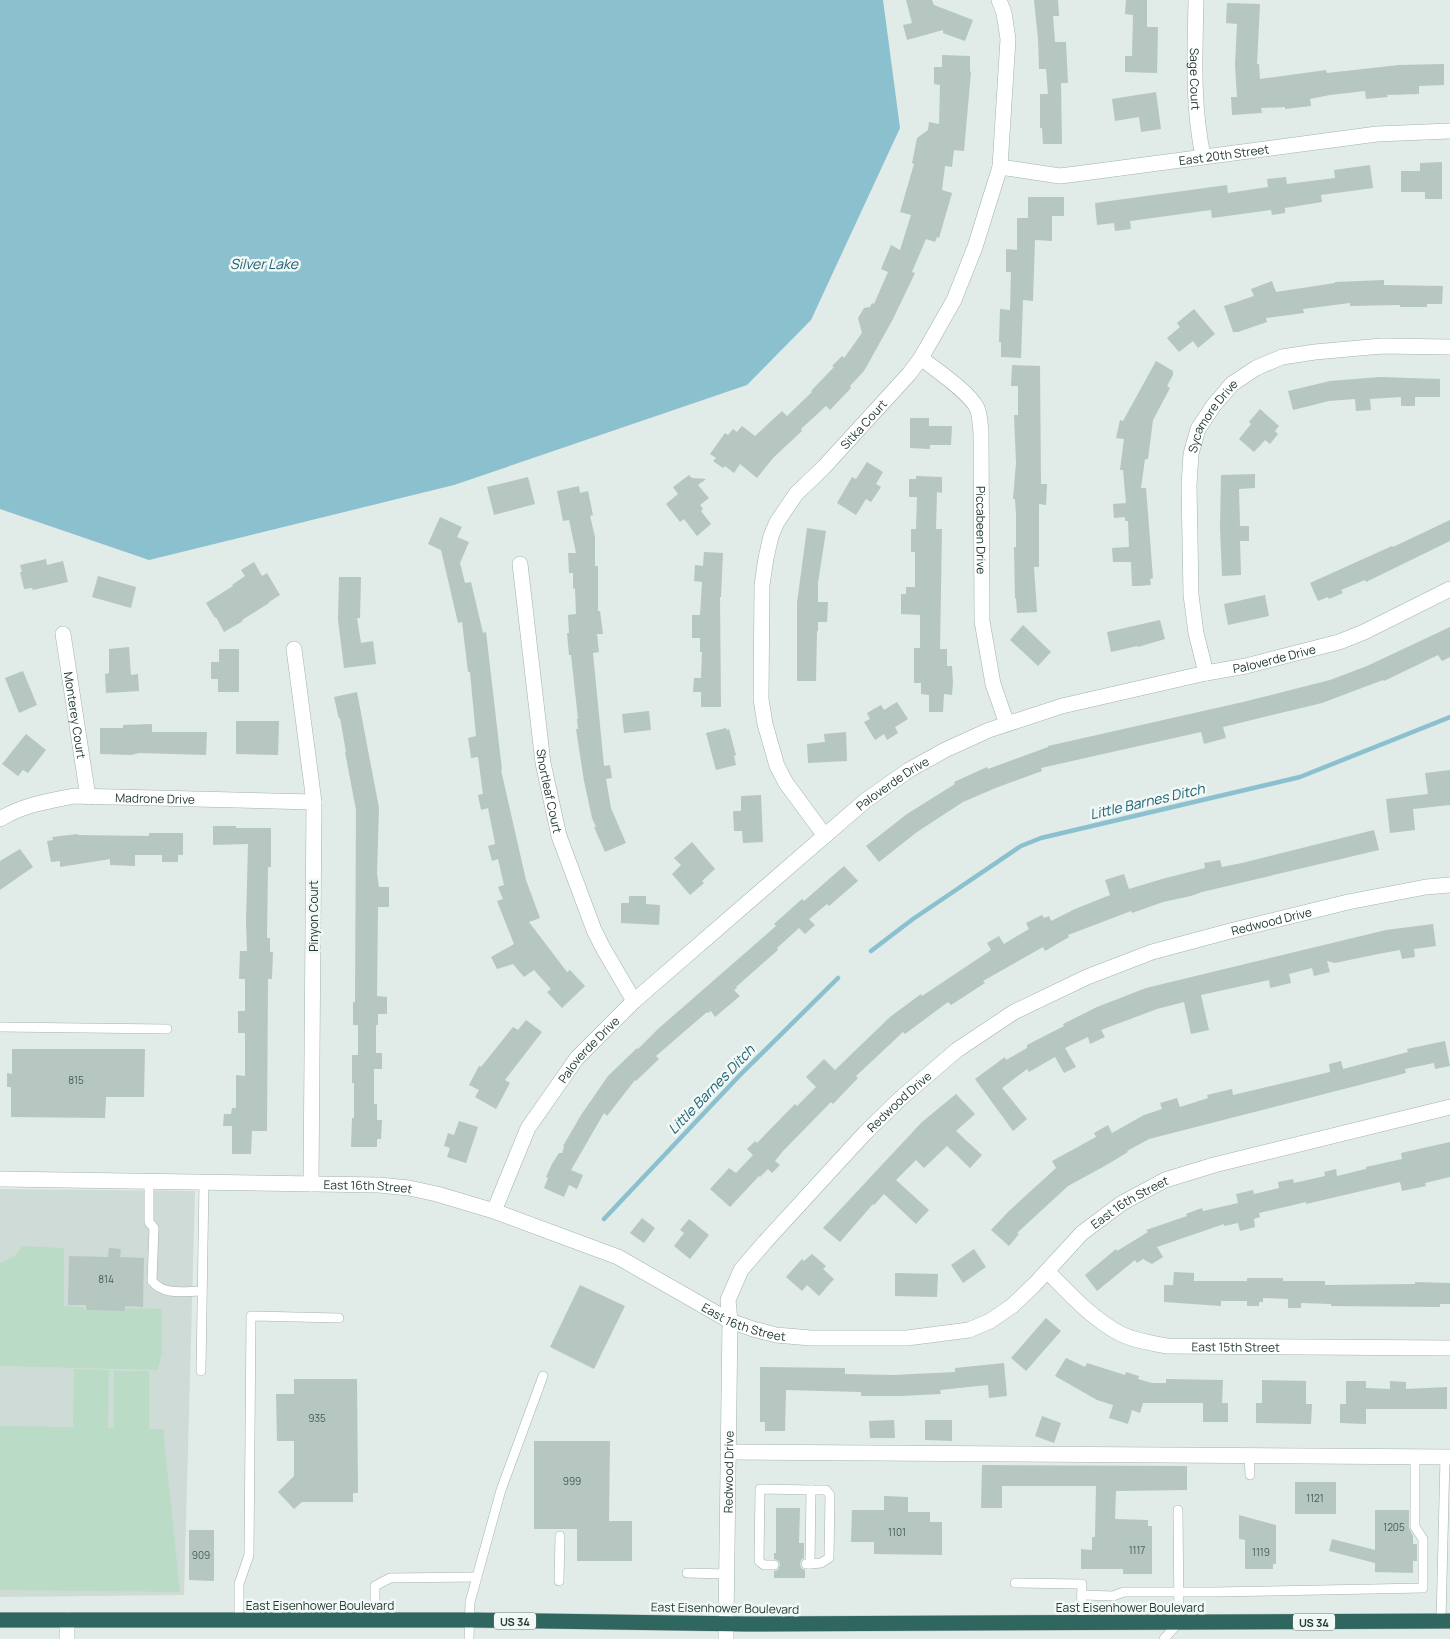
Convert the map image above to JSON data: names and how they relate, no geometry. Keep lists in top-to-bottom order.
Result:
{
  "streets": {
    "highway": ["East Eisenhower Boulevard", "US 34"],
    "street": [
      "Sage Court",
      "East 20th Street",
      "Sycamore Drive",
      "Sitka Court",
      "Piccabeen Drive",
      "Paloverde Drive",
      "Monterey Court",
      "Shortleaf Court",
      "Madrone Drive",
      "Pinyon Court",
      "Redwood Drive",
      "East 16th Street",
      "East 15th Street"
    ]
  },
  "crossings": [
    ["Sage Court", "East 20th Street"],
    ["East 20th Street", "Sitka Court"],
    ["Sycamore Drive", "Paloverde Drive"],
    ["Sitka Court", "Piccabeen Drive"],
    ["Sitka Court", "Paloverde Drive"],
    ["Piccabeen Drive", "Paloverde Drive"],
    ["Paloverde Drive", "Shortleaf Court"],
    ["Paloverde Drive", "East 16th Street"],
    ["Monterey Court", "Madrone Drive"],
    ["Madrone Drive", "Pinyon Court"],
    ["Pinyon Court", "East 16th Street"],
    ["Redwood Drive", "East 16th Street"],
    ["Redwood Drive", "East Eisenhower Boulevard"],
    ["East 16th Street", "East 15th Street"]
  ],
  "water": ["Silver Lake", "Little Barnes Ditch"],
  "house_numbers": [
    "815",
    "814",
    "935",
    "999",
    "1121",
    "1205",
    "1101",
    "1117",
    "1119",
    "909"
  ]
}
